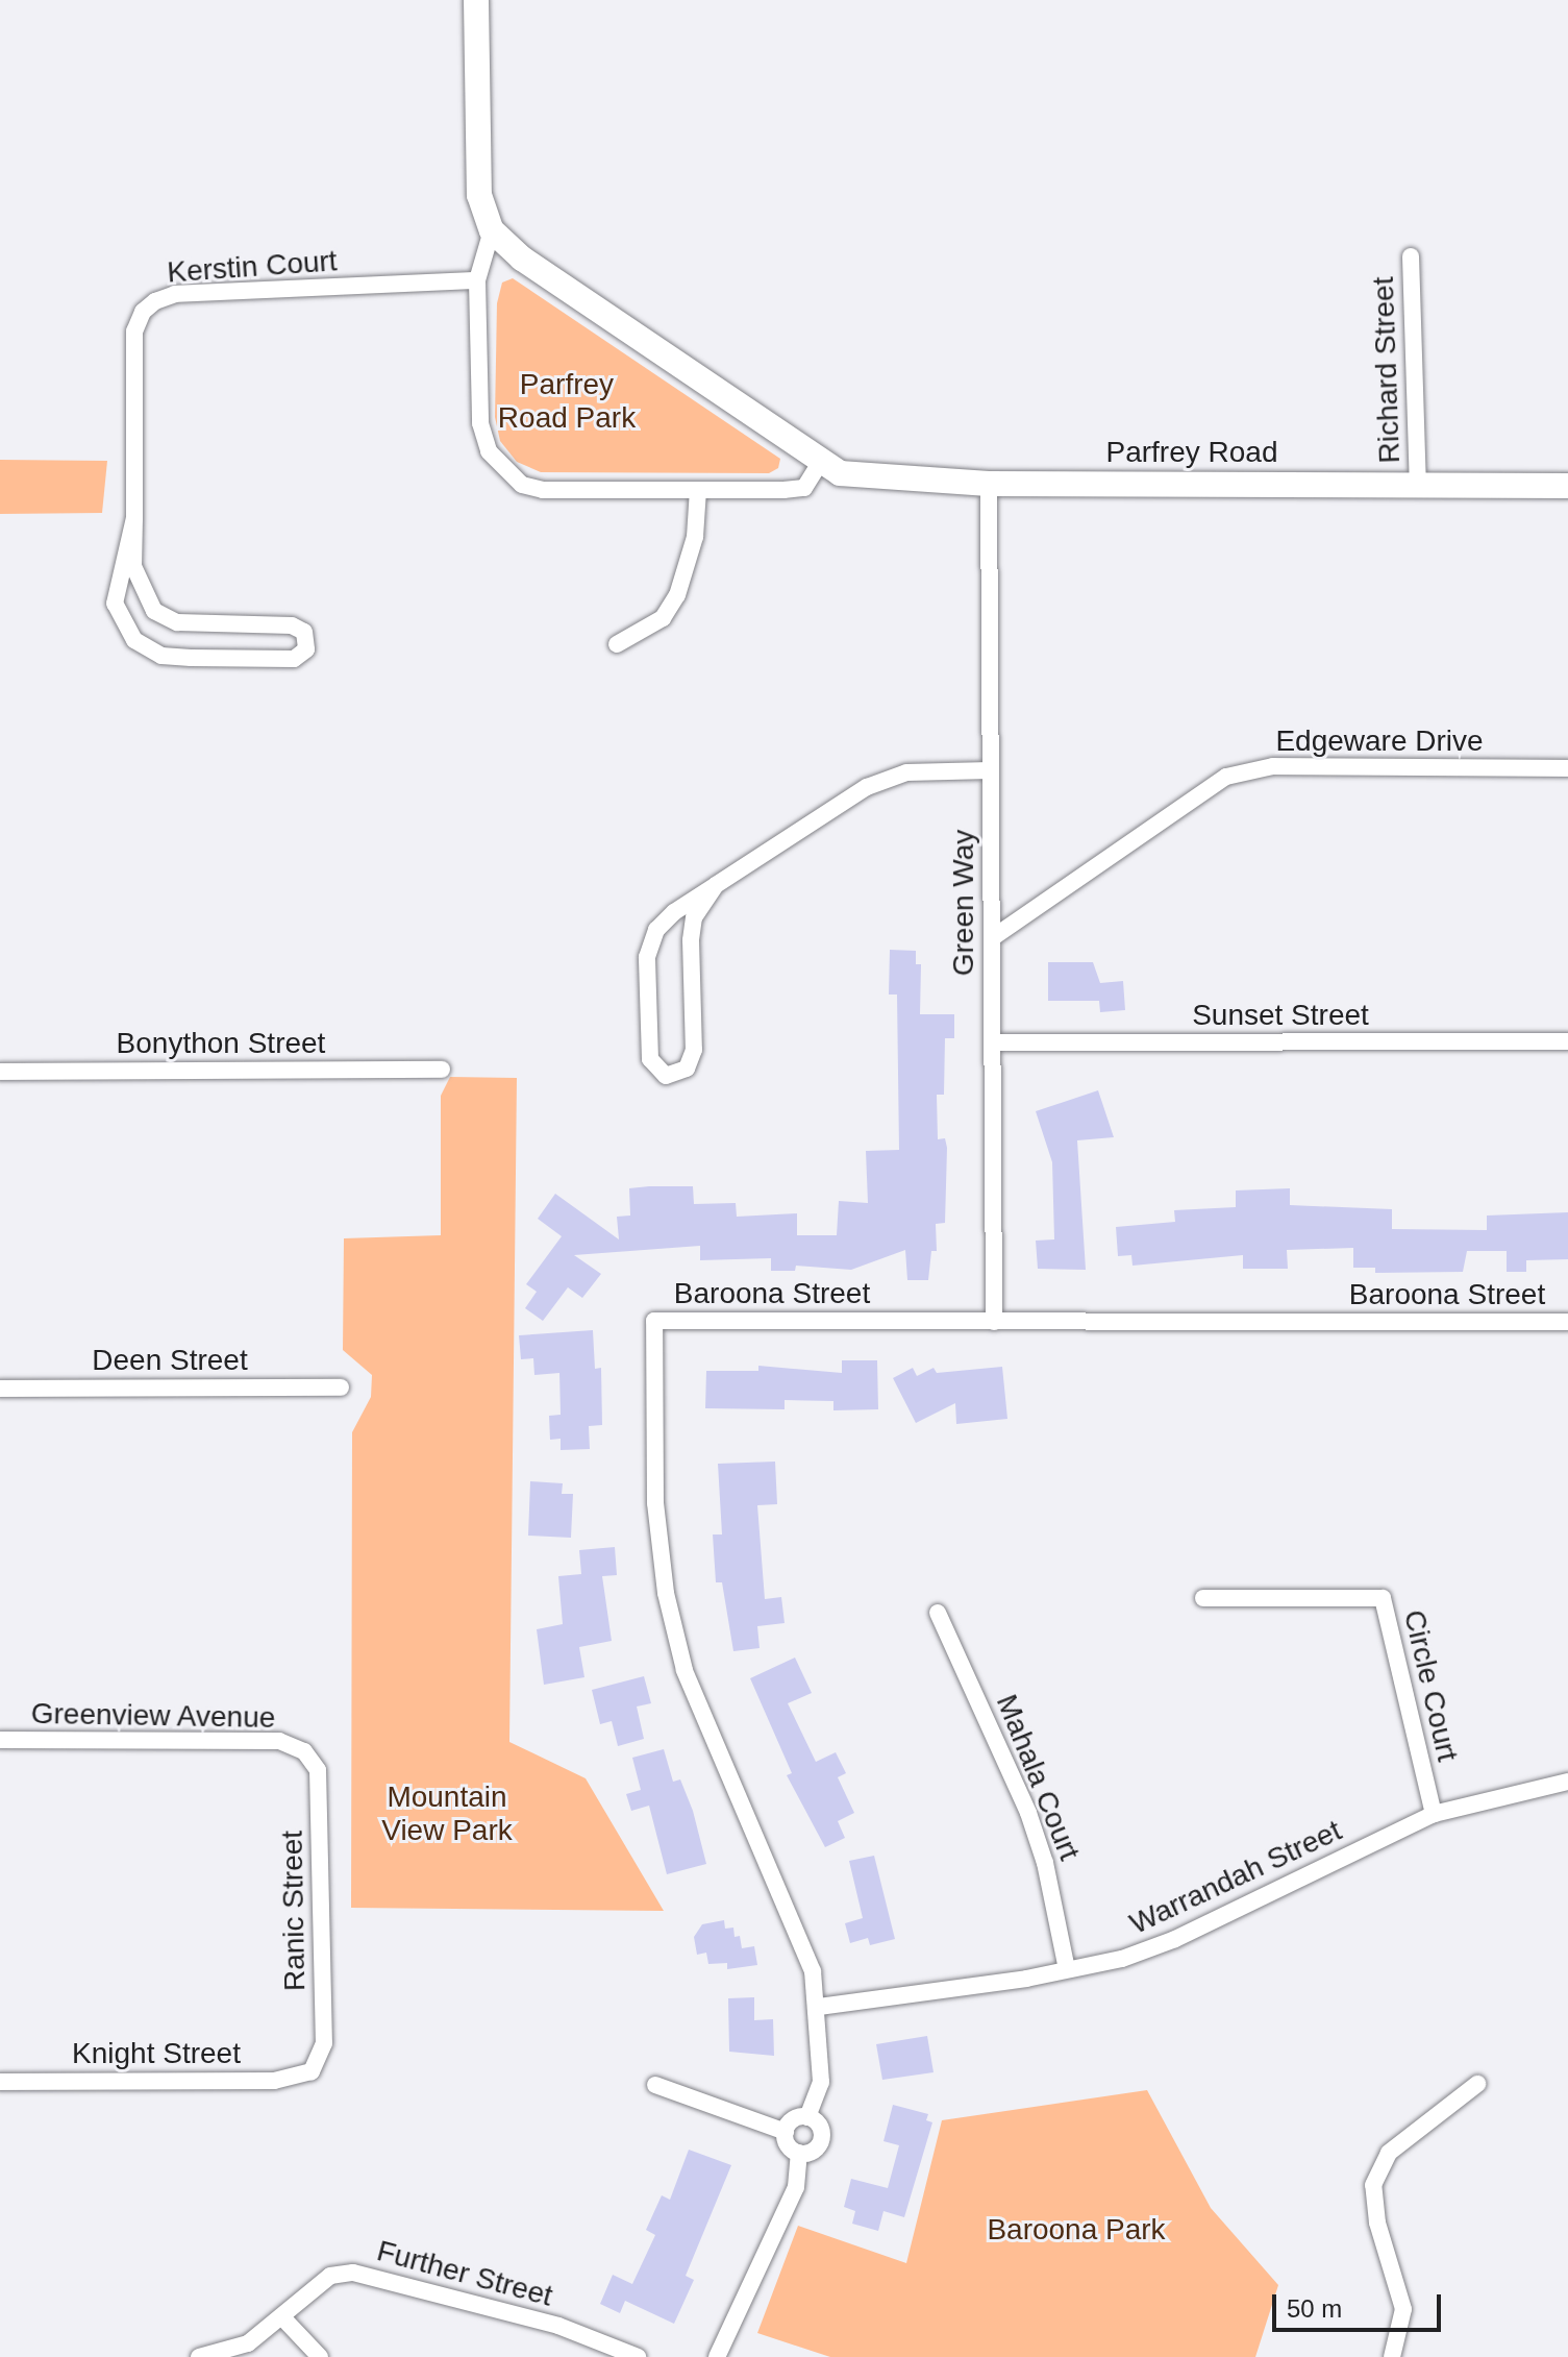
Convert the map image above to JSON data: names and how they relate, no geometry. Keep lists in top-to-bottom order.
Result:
{
  "streets": {
    "main road": ["Parfrey Road"],
    "street": [
      "Kerstin Court",
      "Richard Street",
      "Edgeware Drive",
      "Green Way",
      "Sunset Street",
      "Bonython Street",
      "Baroona Street",
      "Deen Street",
      "Circle Court",
      "Greenview Avenue",
      "Mahala Court",
      "Warrandah Street",
      "Ranic Street",
      "Knight Street",
      "Further Street"
    ]
  },
  "crossings": [
    ["Richard Street", "Parfrey Road"],
    ["Parfrey Road", "Green Way"],
    ["Edgeware Drive", "Green Way"],
    ["Green Way", "Sunset Street"],
    ["Green Way", "Baroona Street"],
    ["Baroona Street", "Warrandah Street"],
    ["Circle Court", "Warrandah Street"],
    ["Greenview Avenue", "Ranic Street"],
    ["Mahala Court", "Warrandah Street"],
    ["Ranic Street", "Knight Street"]
  ],
  "parks": ["Parfrey Road Park", "Mountain View Park", "Baroona Park"],
  "scale_bar": "50 m"
}
